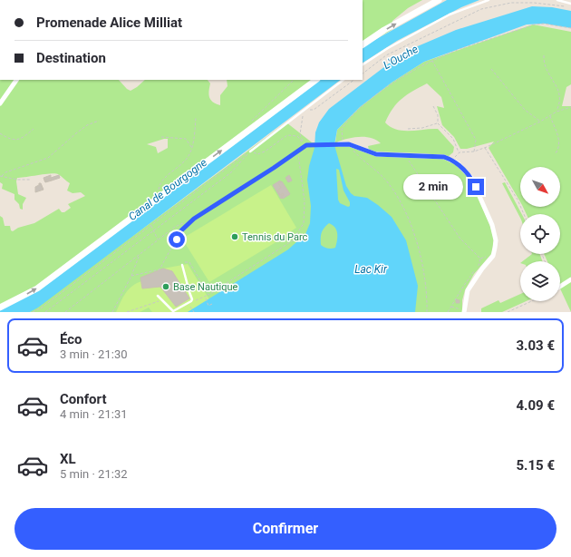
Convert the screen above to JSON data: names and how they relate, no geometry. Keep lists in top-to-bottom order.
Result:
{
  "water": ["L'Ouche", "Canal de Bourgogne", "Lac Kir"],
  "places": ["Tennis du Parc", "Base Nautique"],
  "north": "bottom right",
  "page": {
    "banner": ["Promenade Alice Milliat", "Destination"],
    "bubble": "2 min",
    "list": [
      {
        "name": "Éco",
        "note": "3 min · 21:30",
        "value": "3.03 €"
      },
      {
        "name": "Confort",
        "note": "4 min · 21:31",
        "value": "4.09 €"
      },
      {
        "name": "XL",
        "note": "5 min · 21:32",
        "value": "5.15 €"
      }
    ],
    "buttons": "Confirmer"
  }
}
